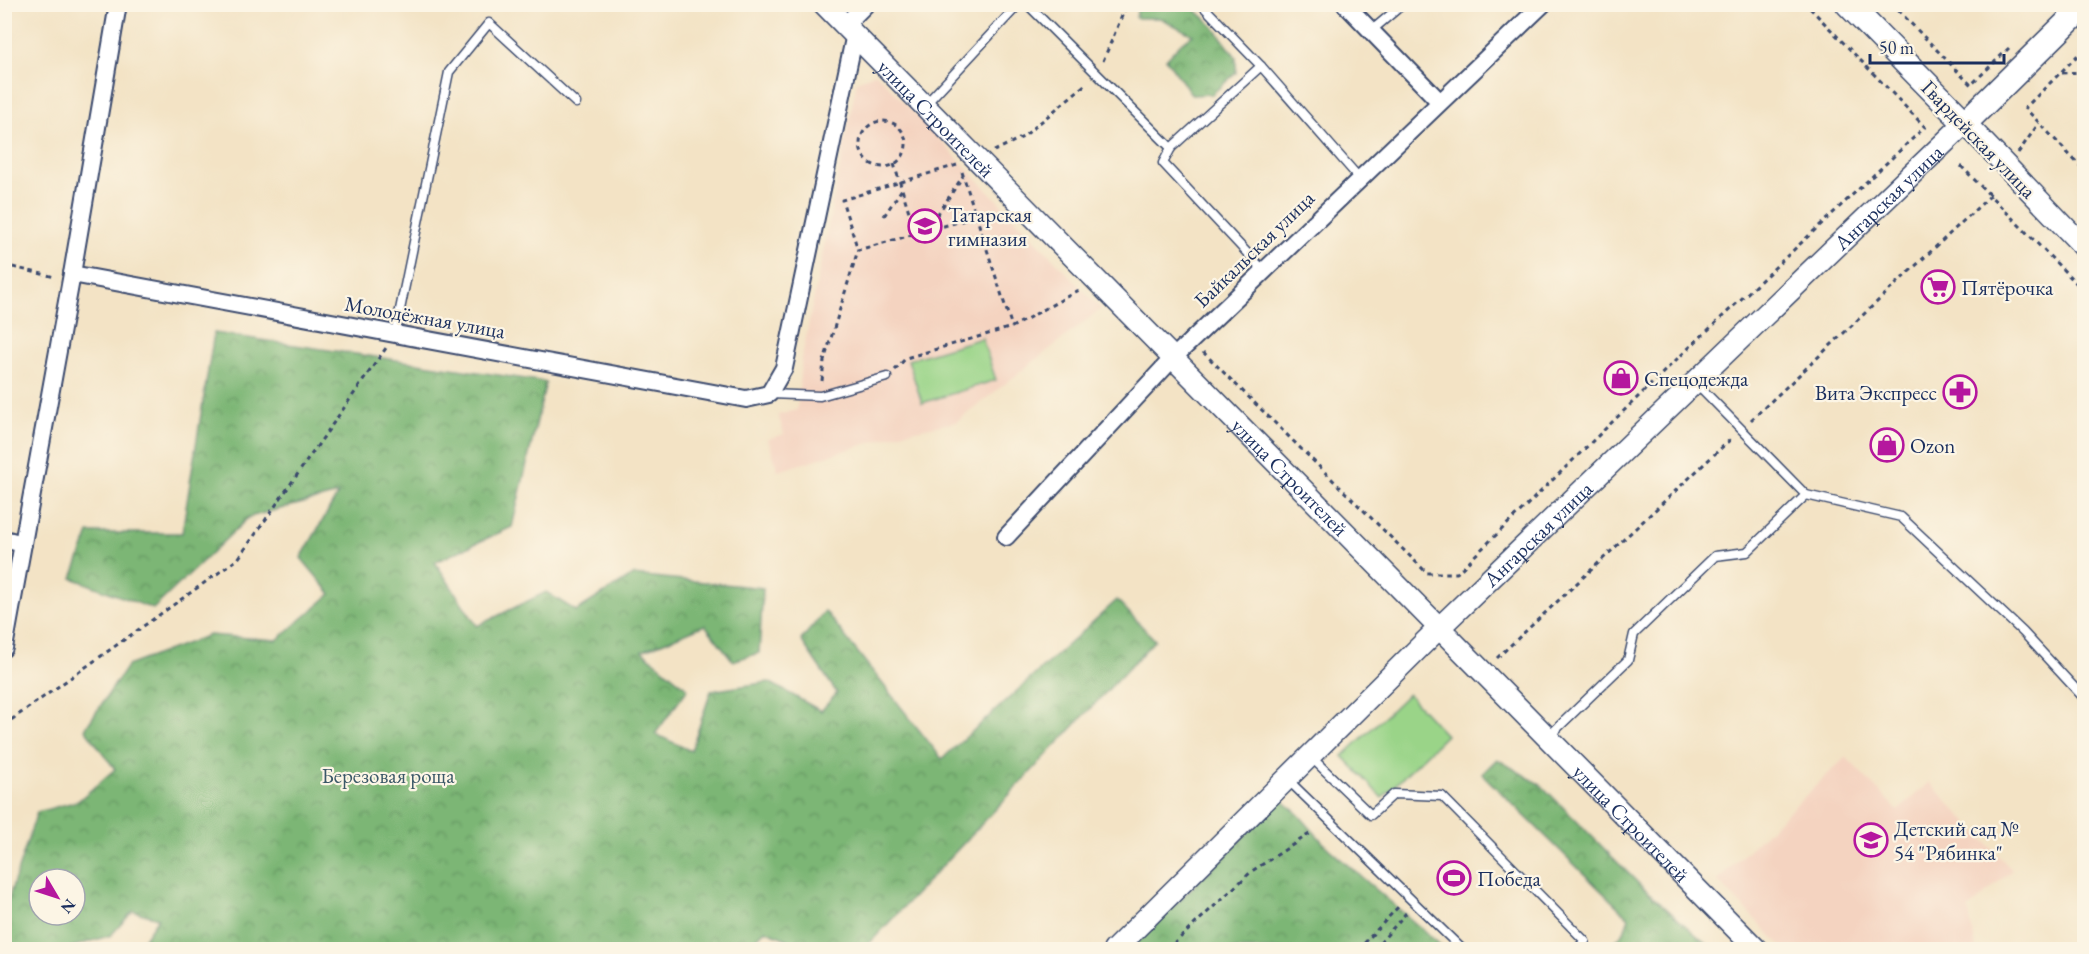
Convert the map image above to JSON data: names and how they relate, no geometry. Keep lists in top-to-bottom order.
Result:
{
  "streets": {
    "main road": ["Гвардейская улица"],
    "street": [
      "улица Строителей",
      "Ангарская улица",
      "Байкальская улица",
      "Молодёжная улица"
    ]
  },
  "crossings": [
    ["улица Строителей", "Ангарская улица"],
    ["улица Строителей", "Байкальская улица"],
    ["Гвардейская улица", "Ангарская улица"]
  ],
  "parks": ["Березовая роща"],
  "places": {
    "school or university": ["Татарская гимназия", "Детский сад № 54 \"Рябинка\""],
    "supermarket": ["Пятёрочка"],
    "shop": ["Спецодежда", "Ozon"],
    "pharmacy": ["Вита Экспресс"],
    "sports": ["Победа"]
  },
  "scale_bar": "50 m",
  "north": "bottom right"
}
